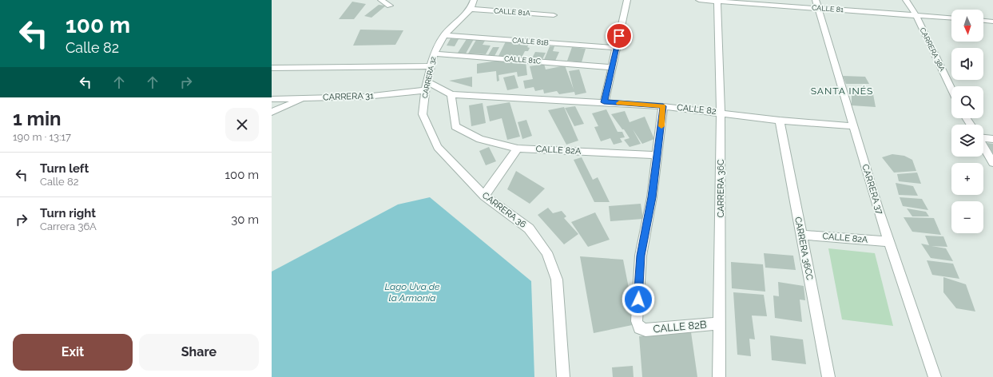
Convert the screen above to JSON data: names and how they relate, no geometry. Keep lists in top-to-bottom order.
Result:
{
  "streets": {
    "street": [
      "CALLE 81",
      "CALLE 81A",
      "CALLE 81B",
      "CARRERA 38A",
      "CALLE 81C",
      "CARRERA 32",
      "CARRERA 31",
      "CALLE 82",
      "CALLE 82A",
      "CARRERA 36C",
      "CARRERA 37",
      "CARRERA 36",
      "CARRERA 36CC",
      "CALLE 82B"
    ]
  },
  "crossings": [
    ["CALLE 81", "CARRERA 38A"],
    ["CALLE 81", "CARRERA 36C"],
    ["CALLE 81", "CARRERA 37"],
    ["CALLE 81A", "CARRERA 32"],
    ["CALLE 81B", "CARRERA 32"],
    ["CALLE 81C", "CARRERA 32"],
    ["CARRERA 32", "CARRERA 31"],
    ["CARRERA 32", "CALLE 82"],
    ["CARRERA 32", "CARRERA 36"],
    ["CALLE 82", "CALLE 82A"],
    ["CALLE 82", "CARRERA 36C"],
    ["CALLE 82", "CARRERA 37"],
    ["CALLE 82", "CARRERA 36CC"],
    ["CALLE 82A", "CARRERA 37"],
    ["CALLE 82A", "CARRERA 36CC"],
    ["CALLE 82A", "CALLE 82B"],
    ["CARRERA 36C", "CALLE 82B"]
  ],
  "districts": ["SANTA INÉS"],
  "water": ["Lago Uva de la Armonía"],
  "north": "bottom",
  "page": {
    "turn": ["100 m", "Calle 82"],
    "map_buttons": ["+", "−"],
    "heading": ["1 min", "190 m · 13:17"],
    "list": [
      {
        "name": "Turn left",
        "note": "Calle 82",
        "value": "100 m"
      },
      {
        "name": "Turn right",
        "note": "Carrera 36A",
        "value": "30 m"
      }
    ],
    "buttons": ["Exit", "Share"]
  }
}
